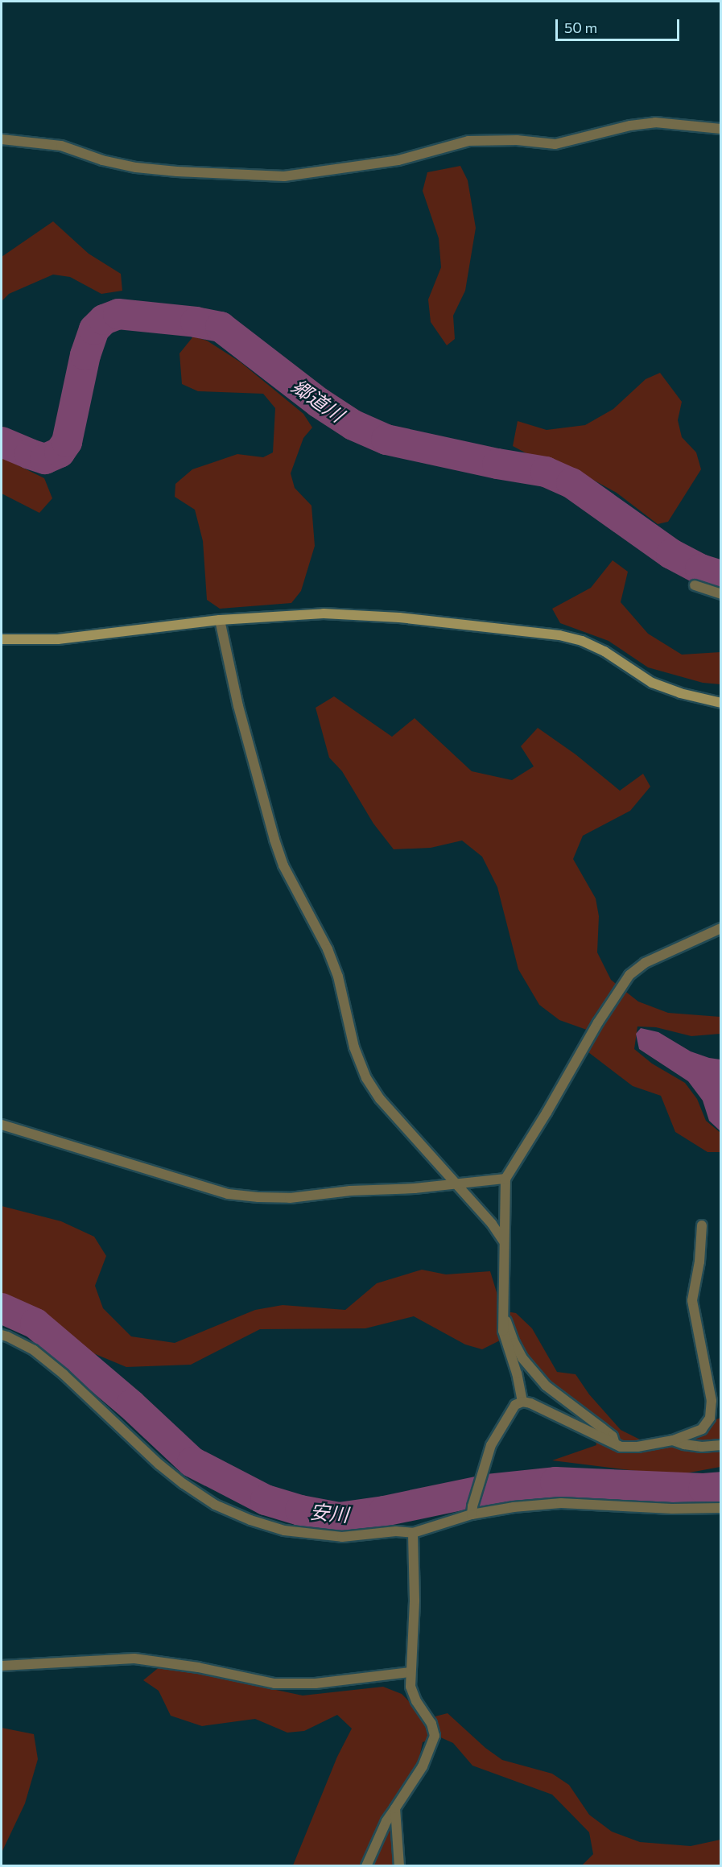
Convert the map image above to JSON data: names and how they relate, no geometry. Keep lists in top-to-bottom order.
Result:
{
  "water": ["郷道川", "安川"],
  "scale_bar": "50 m"
}
